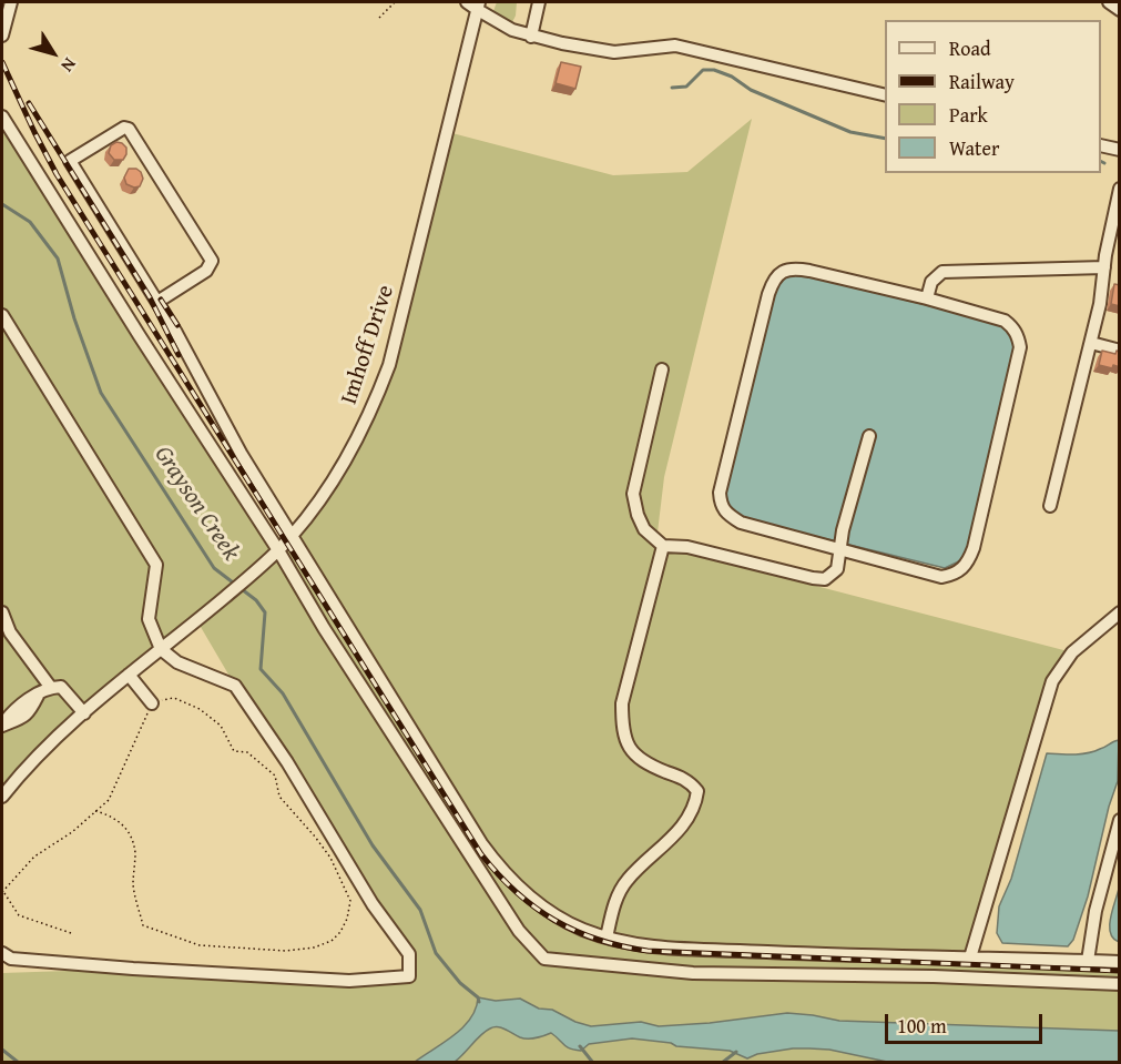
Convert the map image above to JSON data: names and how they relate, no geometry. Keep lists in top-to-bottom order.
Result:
{
  "streets": {
    "street": ["Imhoff Drive"]
  },
  "water": ["Grayson Creek"],
  "legend": [
    "Road",
    "Railway",
    "Park",
    "Water"
  ],
  "scale_bar": "100 m",
  "north": "bottom right"
}
